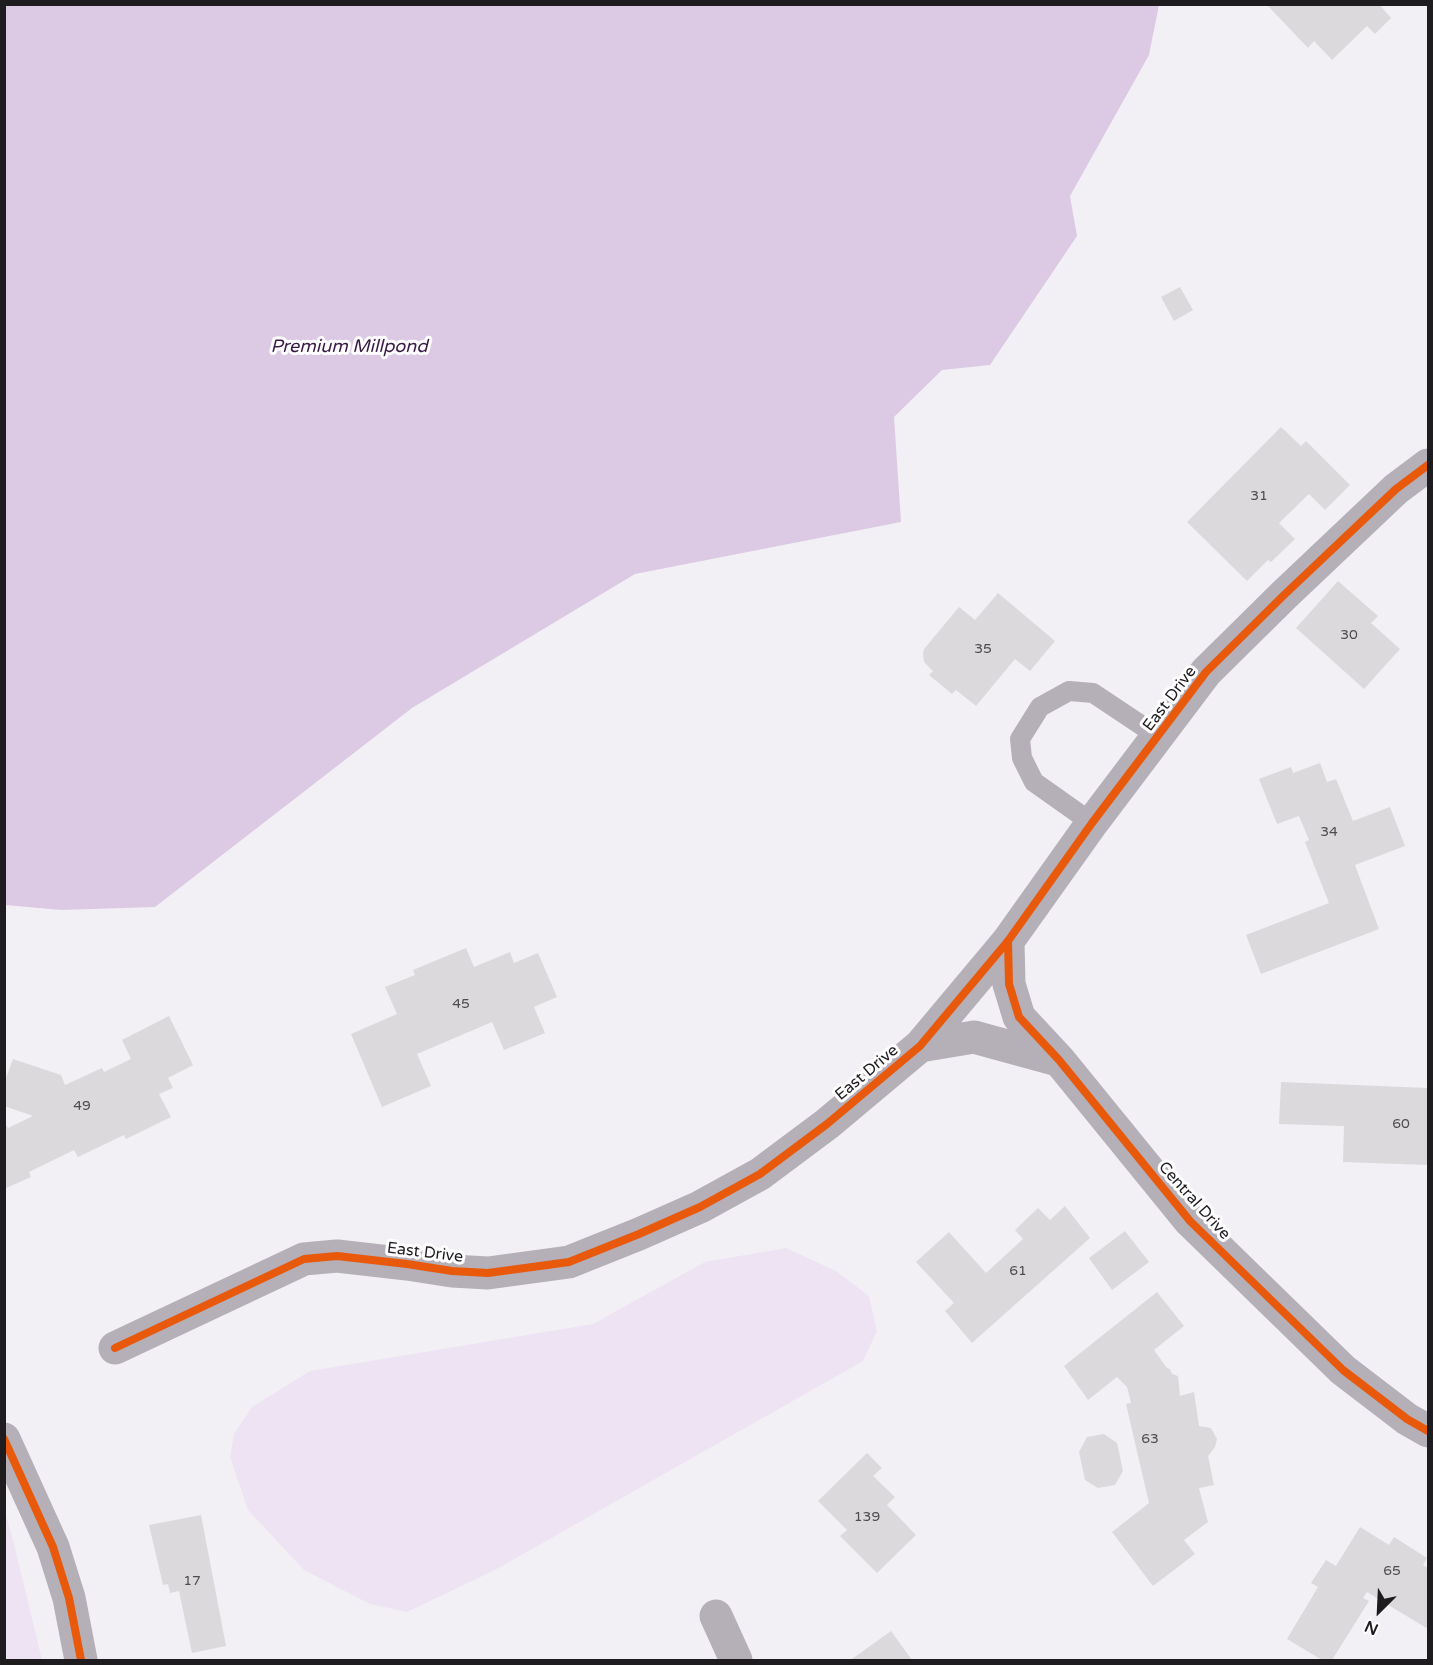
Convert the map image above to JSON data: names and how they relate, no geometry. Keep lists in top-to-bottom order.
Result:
{
  "streets": {
    "street": ["East Drive", "Central Drive"]
  },
  "crossings": [
    ["East Drive", "Central Drive"]
  ],
  "water": ["Premium Millpond"],
  "house_numbers": [
    "31",
    "30",
    "35",
    "34",
    "45",
    "49",
    "60",
    "61",
    "63",
    "139",
    "65",
    "17"
  ],
  "north": "bottom left"
}
